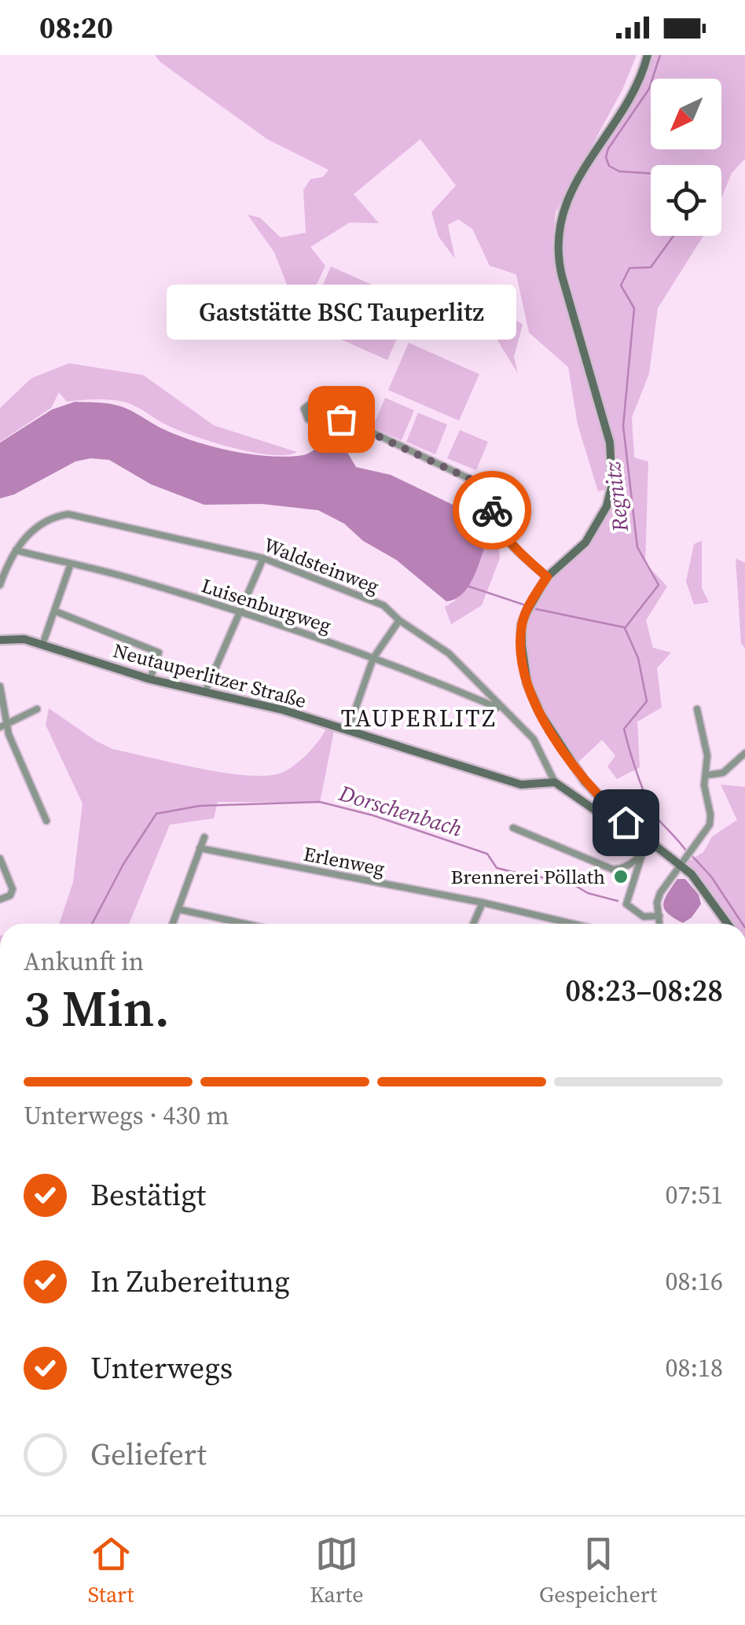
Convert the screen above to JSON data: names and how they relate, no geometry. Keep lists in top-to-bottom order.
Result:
{
  "streets": {
    "street": [
      "Waldsteinweg",
      "Luisenburgweg",
      "Neutauperlitzer Straße",
      "Erlenweg"
    ]
  },
  "crossings": [
    ["Waldsteinweg", "Luisenburgweg"],
    ["Waldsteinweg", "Neutauperlitzer Straße"]
  ],
  "districts": ["TAUPERLITZ"],
  "water": ["Regnitz", "Dorschenbach"],
  "places": ["Gaststätte BSC Tauperlitz", "Brennerei Pöllath"],
  "north": "bottom left",
  "page": {
    "status": "08:20",
    "bubble": "Gaststätte BSC Tauperlitz",
    "heading": ["3 Min.", "Ankunft in", "08:23–08:28"],
    "bar": "Unterwegs · 430 m",
    "list": [
      ["Bestätigt", "07:51"],
      ["In Zubereitung", "08:16"],
      ["Unterwegs", "08:18"],
      "Geliefert"
    ],
    "tabs": ["Start", "Karte", "Gespeichert"]
  }
}
